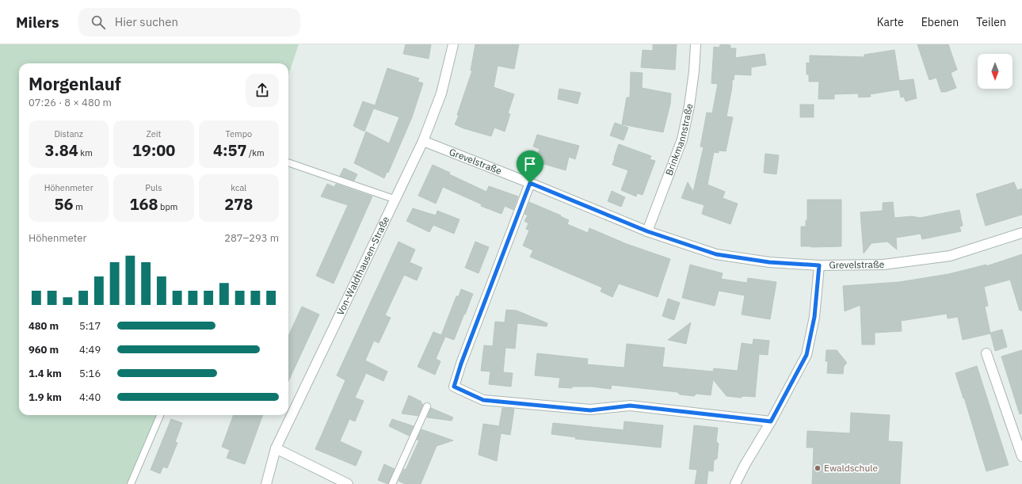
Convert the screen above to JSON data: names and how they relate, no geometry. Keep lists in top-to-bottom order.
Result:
{
  "streets": {
    "street": ["Brinkmannstraße", "Grevelstraße", "Von-Waldthausen-Straße"]
  },
  "crossings": [
    ["Brinkmannstraße", "Grevelstraße"],
    ["Grevelstraße", "Von-Waldthausen-Straße"]
  ],
  "places": ["Ewaldschule"],
  "north": "bottom",
  "page": {
    "header": "Milers",
    "search": "Hier suchen",
    "nav": ["Karte", "Ebenen", "Teilen"],
    "heading": ["Morgenlauf", "07:26 · 8 × 480 m"],
    "stats": [
      ["Distanz", "3.84 km"],
      ["Zeit", "19:00"],
      ["Tempo", "4:57 /km"],
      ["Höhenmeter", "56 m"],
      ["Puls", "168 bpm"],
      ["kcal", "278"]
    ],
    "chart": ["Höhenmeter", "287–293 m"],
    "list": [
      {
        "name": "480 m",
        "note": "5:17"
      },
      {
        "name": "960 m",
        "note": "4:49"
      },
      {
        "name": "1.4 km",
        "note": "5:16"
      },
      {
        "name": "1.9 km",
        "note": "4:40"
      }
    ]
  }
}
